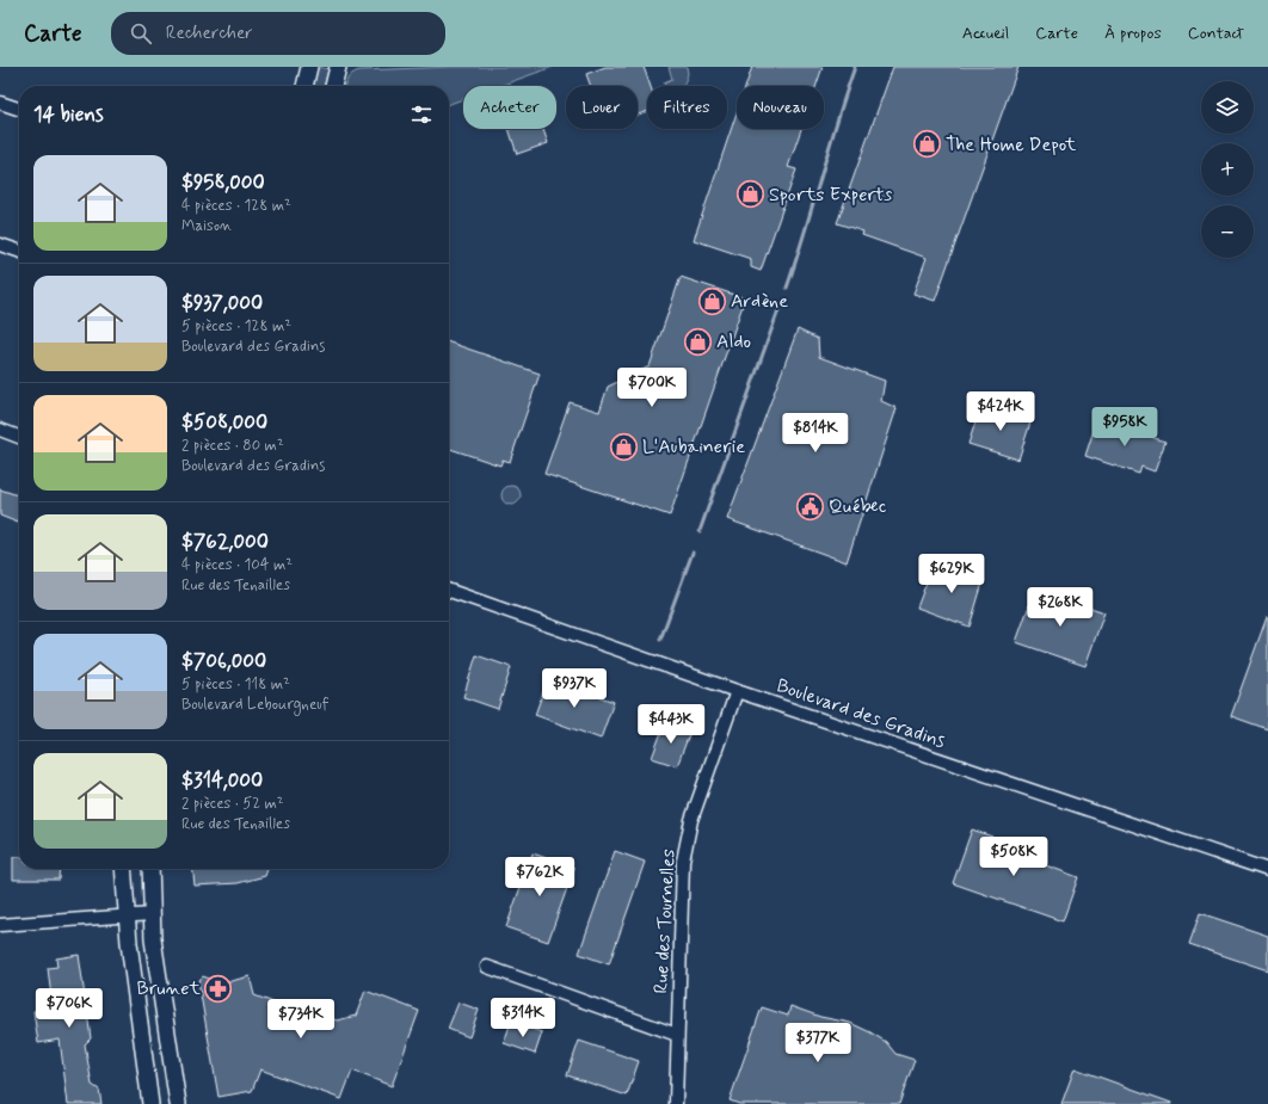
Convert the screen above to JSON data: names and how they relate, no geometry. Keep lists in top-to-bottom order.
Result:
{
  "streets": {
    "street": ["Boulevard des Gradins", "Rue des Tournelles"]
  },
  "crossings": [
    ["Boulevard des Gradins", "Rue des Tournelles"]
  ],
  "places": {
    "shop": [
      "The Home Depot",
      "Sports Experts",
      "Ardène",
      "Aldo",
      "L'Aubainerie"
    ],
    "public building": ["Québec"],
    "pharmacy": ["Brunet"]
  },
  "page": {
    "header": "Carte",
    "search": "Rechercher",
    "nav": [
      "Accueil",
      "Carte",
      "À propos",
      "Contact"
    ],
    "map_buttons": ["+", "−"],
    "chip": [
      "Acheter",
      "Louer",
      "Filtres",
      "Nouveau"
    ],
    "heading": "14 biens",
    "list": [
      {
        "name": "$958,000",
        "note": "4 pièces · 128 m² · Maison"
      },
      {
        "name": "$937,000",
        "note": "5 pièces · 128 m² · Boulevard des Gradins"
      },
      {
        "name": "$508,000",
        "note": "2 pièces · 80 m² · Boulevard des Gradins"
      },
      {
        "name": "$762,000",
        "note": "4 pièces · 104 m² · Rue des Tenailles"
      },
      {
        "name": "$706,000",
        "note": "5 pièces · 118 m² · Boulevard Lebourgneuf"
      },
      {
        "name": "$314,000",
        "note": "2 pièces · 52 m² · Rue des Tenailles"
      }
    ],
    "price": [
      "$700K",
      "$424K",
      "$958K",
      "$814K",
      "$629K",
      "$268K",
      "$937K",
      "$443K",
      "$508K",
      "$762K",
      "$706K",
      "$314K",
      "$734K",
      "$377K"
    ]
  }
}
